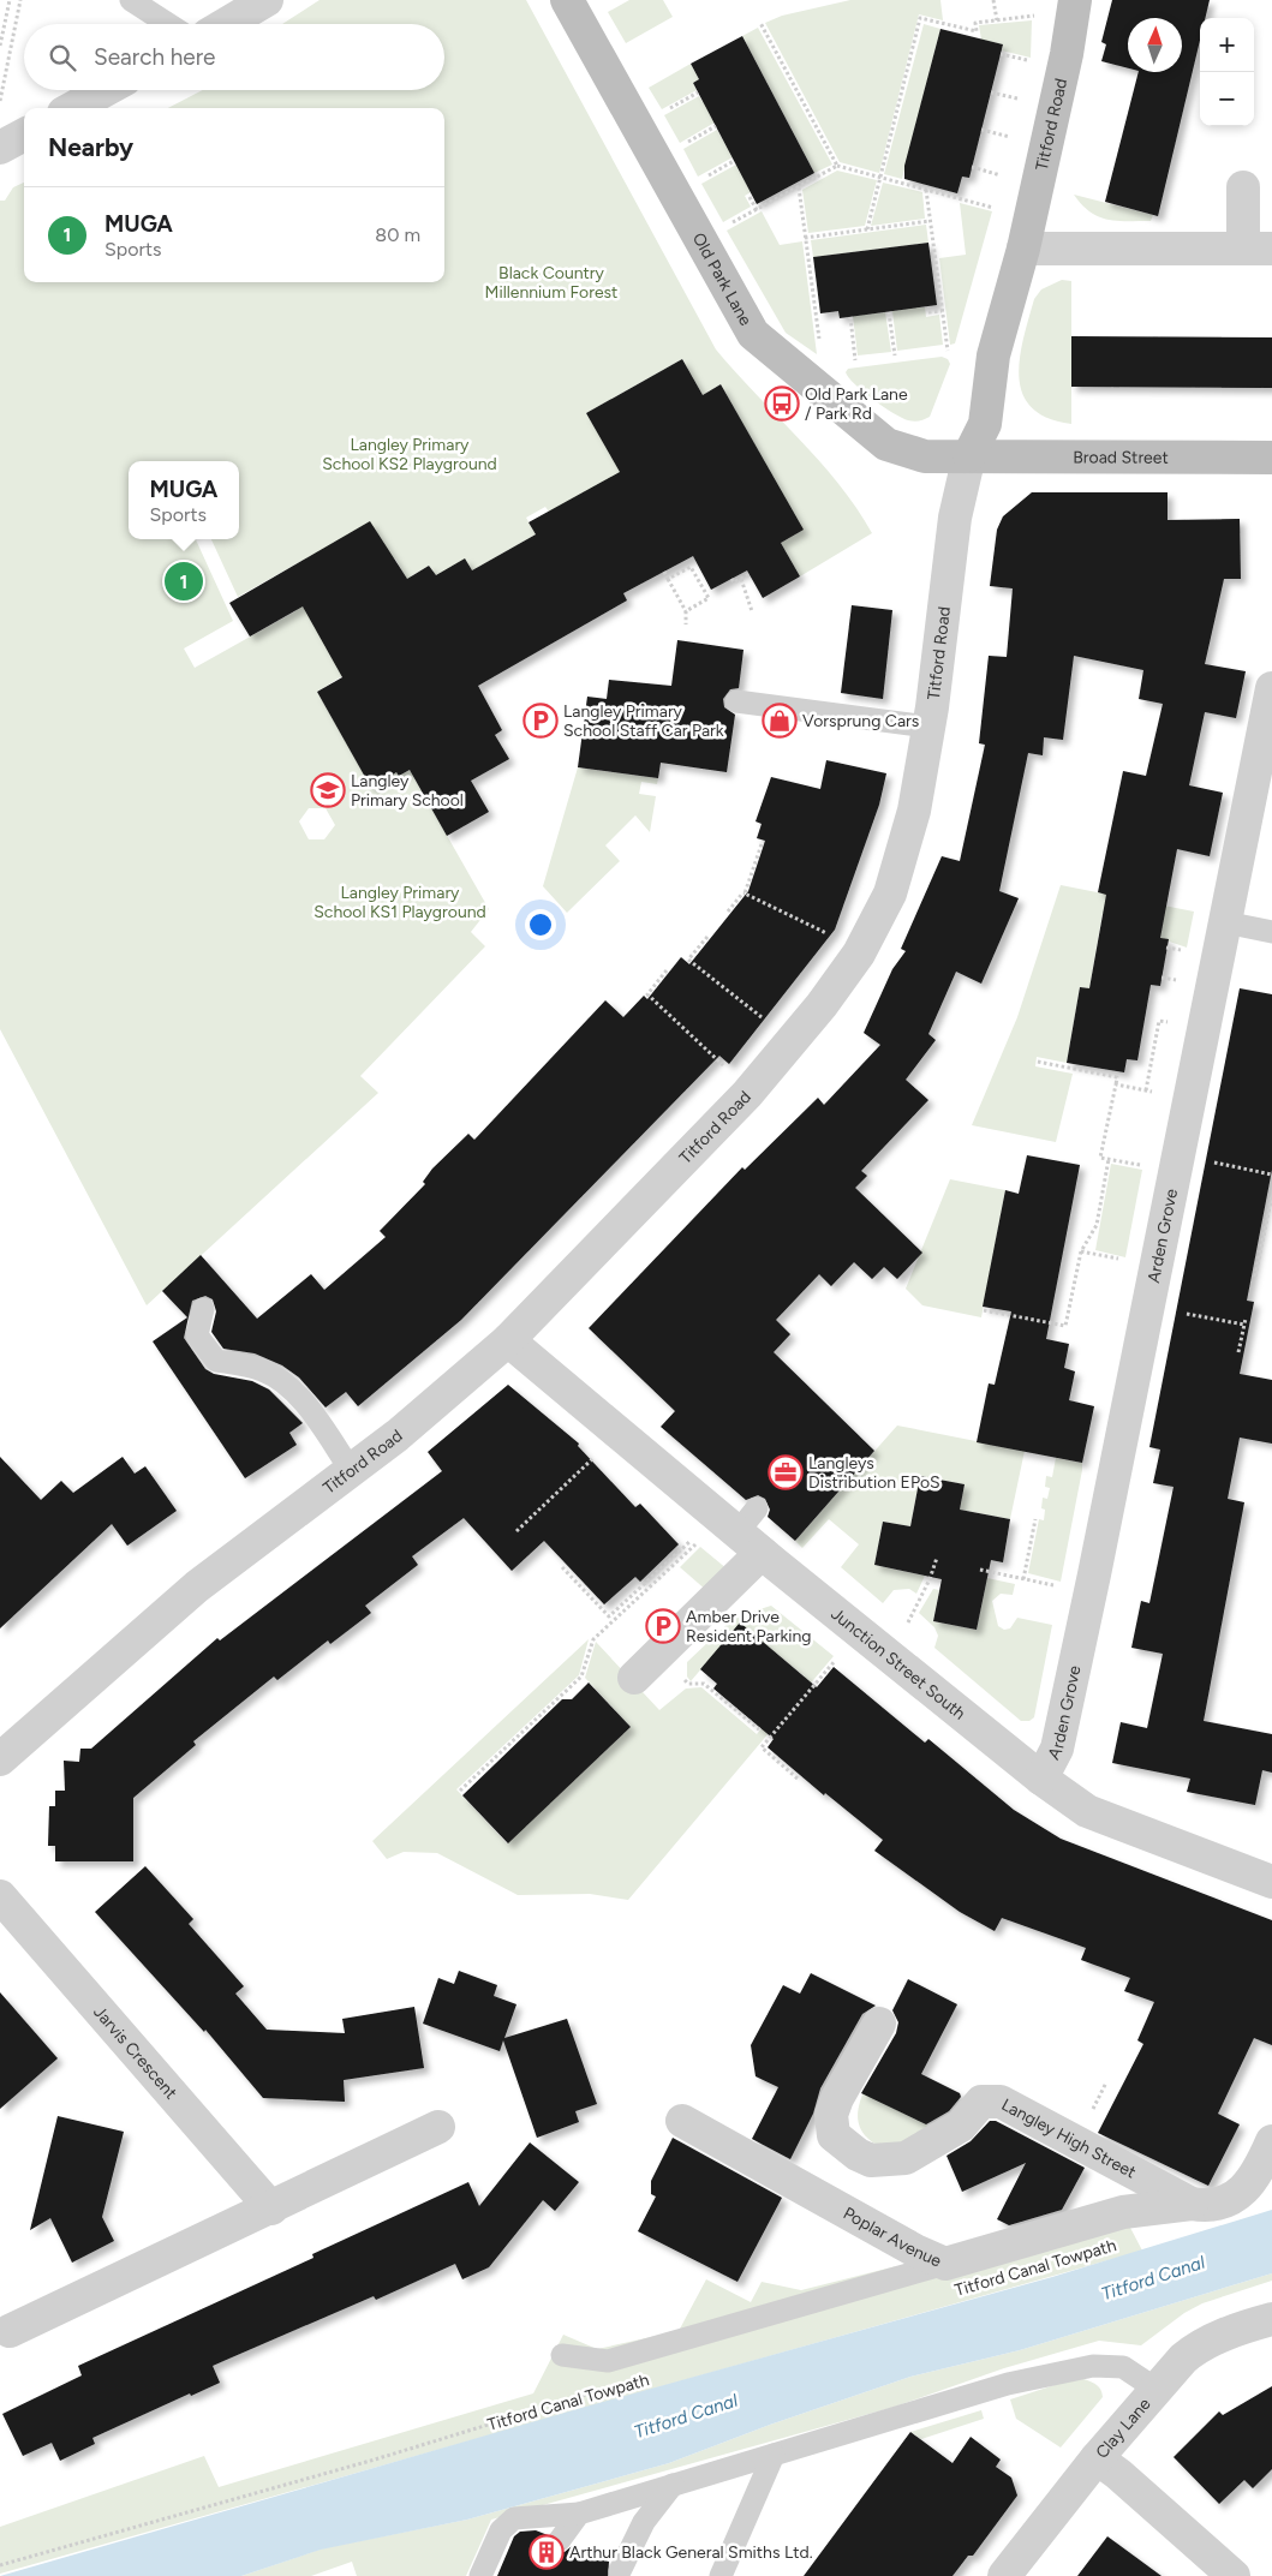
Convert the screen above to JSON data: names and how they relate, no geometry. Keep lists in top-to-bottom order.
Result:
{
  "streets": {
    "main road": ["Titford Road", "Old Park Lane", "Broad Street"],
    "street": [
      "Arden Grove",
      "Junction Street South",
      "Jarvis Crescent",
      "Langley High Street",
      "Poplar Avenue",
      "Clay Lane"
    ],
    "path": ["Titford Canal Towpath"]
  },
  "crossings": [
    ["Titford Road", "Old Park Lane"],
    ["Titford Road", "Broad Street"],
    ["Titford Road", "Junction Street South"],
    ["Old Park Lane", "Broad Street"],
    ["Arden Grove", "Junction Street South"],
    ["Langley High Street", "Poplar Avenue"]
  ],
  "water": ["Titford Canal"],
  "parks": ["Black Country Millennium Forest", "Langley Primary School KS2 Playground", "Langley Primary School KS1 Playground"],
  "places": {
    "bus stop": ["Old Park Lane / Park Rd"],
    "parking": ["Langley Primary School Staff Car Park", "Amber Drive Resident Parking"],
    "shop": ["Vorsprung Cars"],
    "school or university": ["Langley Primary School"],
    "office": ["Langleys Distribution EPoS"],
    "building": ["Arthur Black General Smiths Ltd."]
  },
  "north": "top",
  "page": {
    "map_buttons": ["+", "−"],
    "search": "Search here",
    "heading": "Nearby",
    "list": [
      {
        "mark": "1",
        "name": "MUGA",
        "note": "Sports",
        "value": "80 m"
      }
    ],
    "popup": ["MUGA", "Sports"],
    "pins": "1"
  }
}
